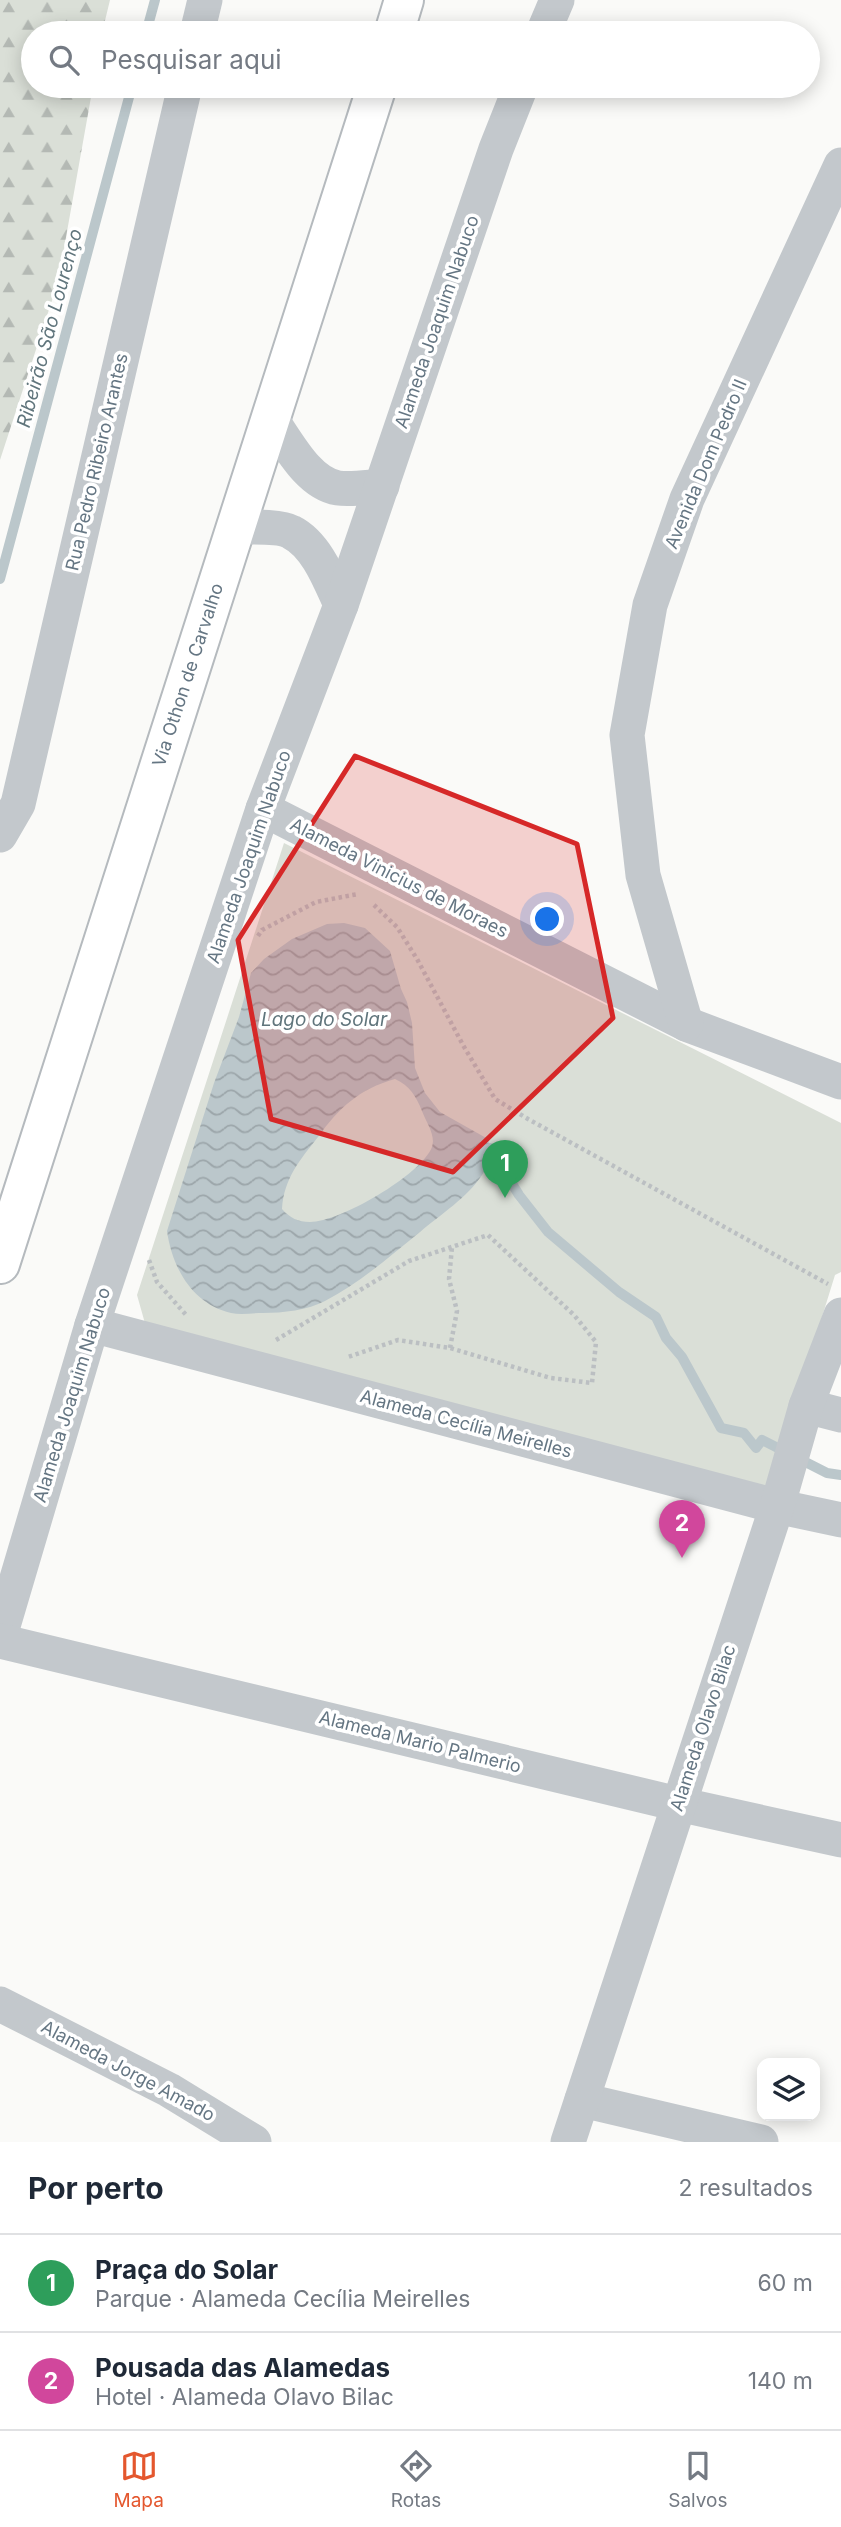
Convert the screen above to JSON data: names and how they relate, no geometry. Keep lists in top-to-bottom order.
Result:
{
  "streets": {
    "main road": ["Via Othon de Carvalho"],
    "street": [
      "Alameda Joaquim Nabuco",
      "Rua Pedro Ribeiro Arantes",
      "Avenida Dom Pedro II",
      "Alameda Vinicius de Moraes",
      "Alameda Cecília Meirelles",
      "Alameda Olavo Bilac",
      "Alameda Mario Palmerio",
      "Alameda Jorge Amado"
    ]
  },
  "crossings": [
    ["Alameda Joaquim Nabuco", "Alameda Vinicius de Moraes"],
    ["Alameda Joaquim Nabuco", "Alameda Cecília Meirelles"],
    ["Avenida Dom Pedro II", "Alameda Vinicius de Moraes"],
    ["Alameda Cecília Meirelles", "Alameda Olavo Bilac"],
    ["Alameda Olavo Bilac", "Alameda Mario Palmerio"]
  ],
  "water": ["Ribeirão São Lourenço", "Lago do Solar"],
  "page": {
    "search": "Pesquisar aqui",
    "pins": ["1", "2"],
    "heading": ["Por perto", "2 resultados"],
    "list": [
      {
        "mark": "1",
        "name": "Praça do Solar",
        "note": "Parque · Alameda Cecília Meirelles",
        "value": "60 m"
      },
      {
        "mark": "2",
        "name": "Pousada das Alamedas",
        "note": "Hotel · Alameda Olavo Bilac",
        "value": "140 m"
      }
    ],
    "nav": ["Mapa", "Rotas", "Salvos"]
  }
}
